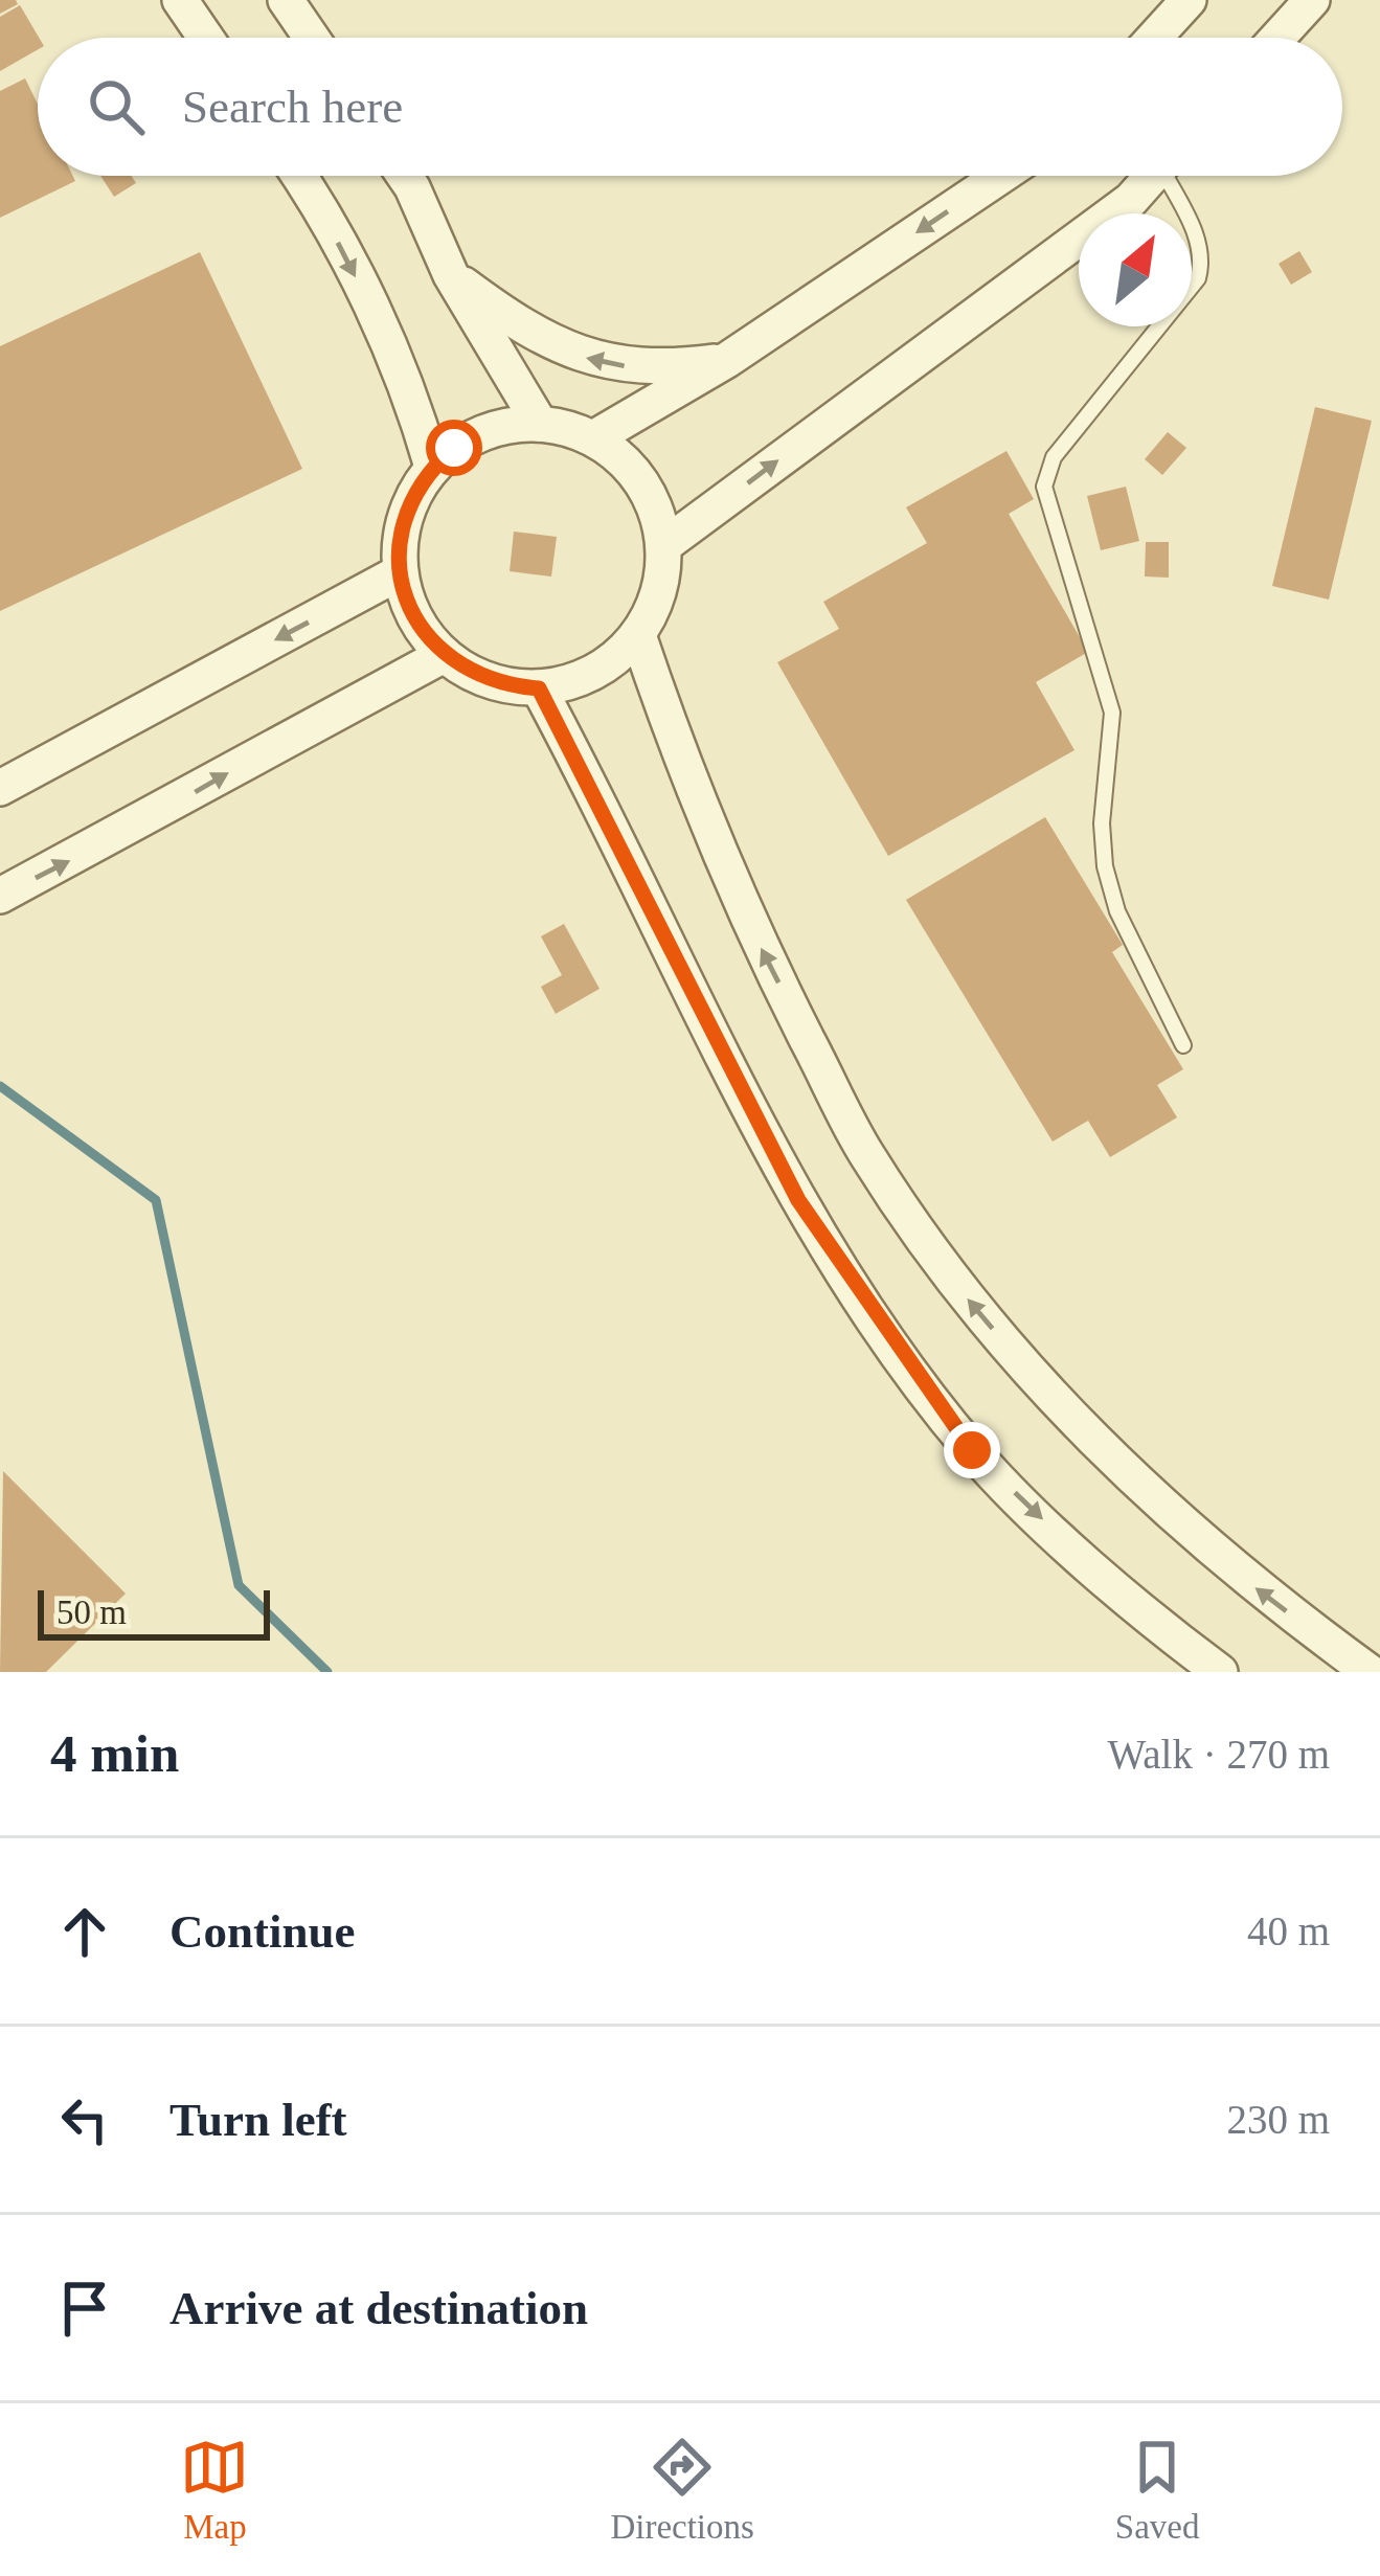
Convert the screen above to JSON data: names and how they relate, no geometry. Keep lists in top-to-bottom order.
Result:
{
  "scale_bar": "50 m",
  "north": "top right",
  "page": {
    "search": "Search here",
    "scale": "50 m",
    "heading": ["4 min", "Walk · 270 m"],
    "list": [
      ["Continue", "40 m"],
      ["Turn left", "230 m"],
      "Arrive at destination"
    ],
    "nav": ["Map", "Directions", "Saved"]
  }
}
